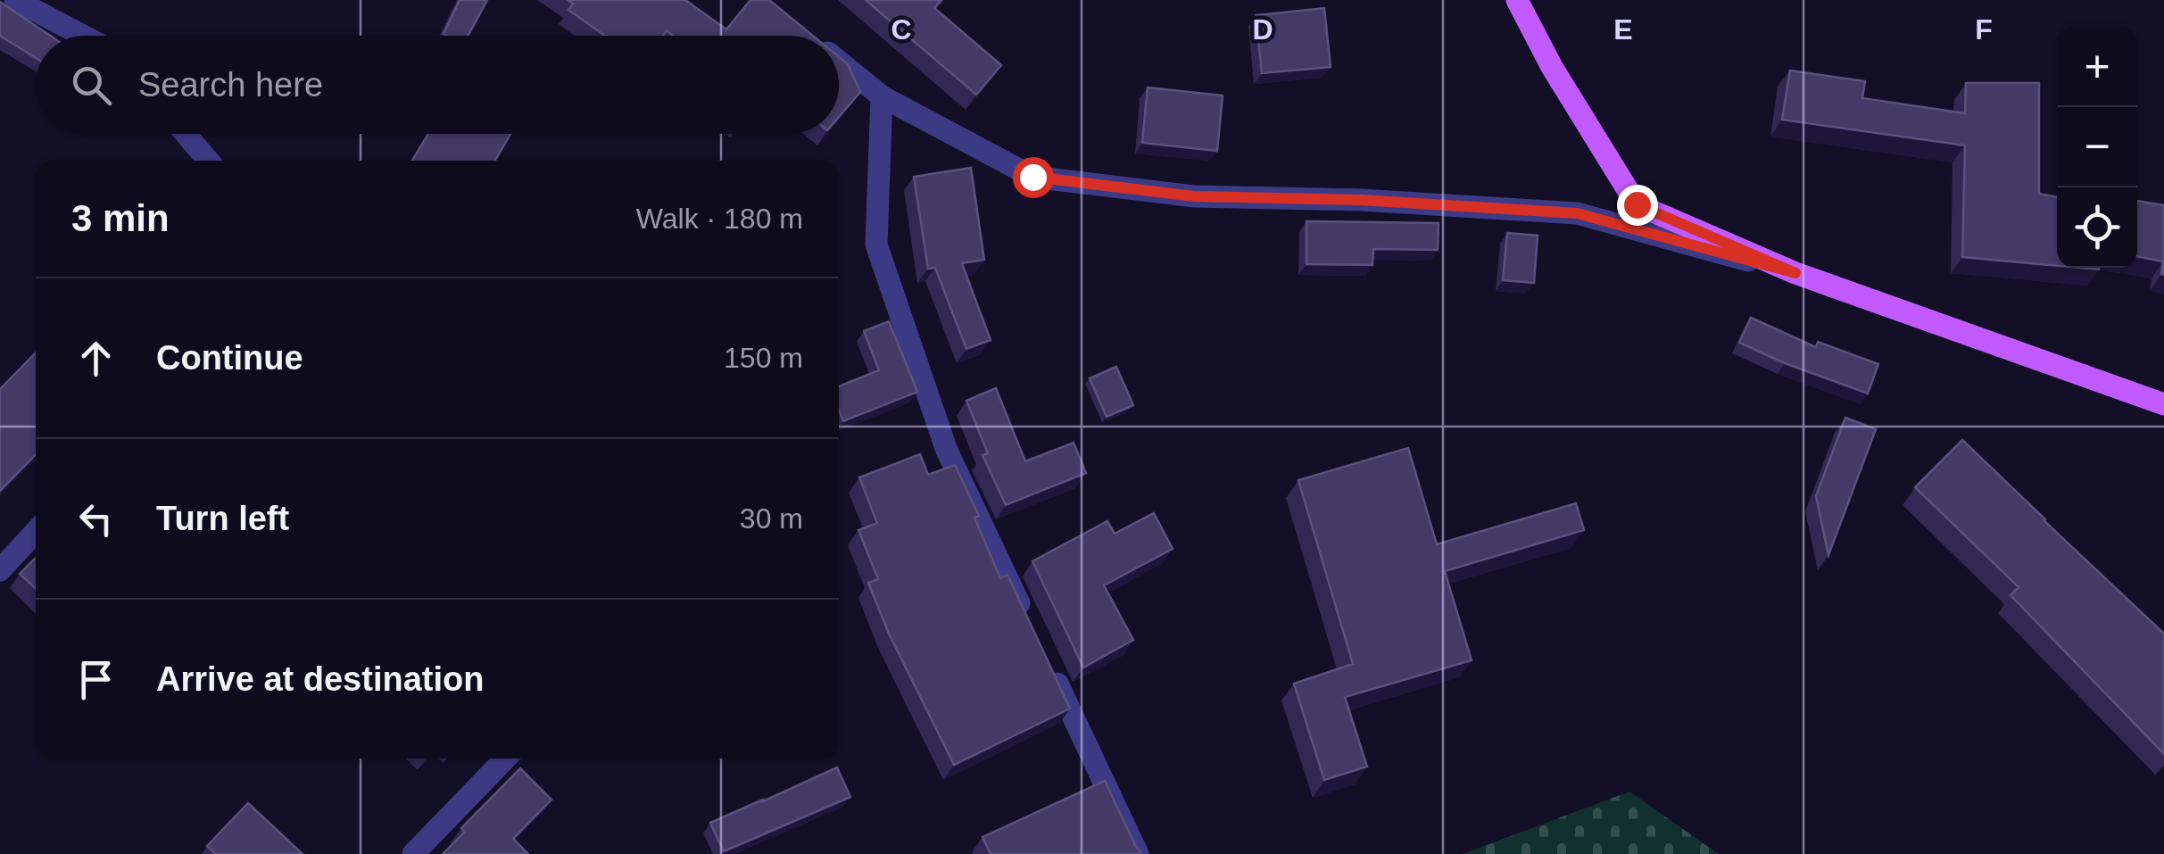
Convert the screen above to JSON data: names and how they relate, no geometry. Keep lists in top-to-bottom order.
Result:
{
  "page": {
    "map_buttons": ["+", "−"],
    "search": "Search here",
    "heading": ["3 min", "Walk · 180 m"],
    "list": [
      ["Continue", "150 m"],
      ["Turn left", "30 m"],
      "Arrive at destination"
    ]
  },
  "grid": {
    "columns": [
      "C",
      "D",
      "E",
      "F"
    ]
  }
}
